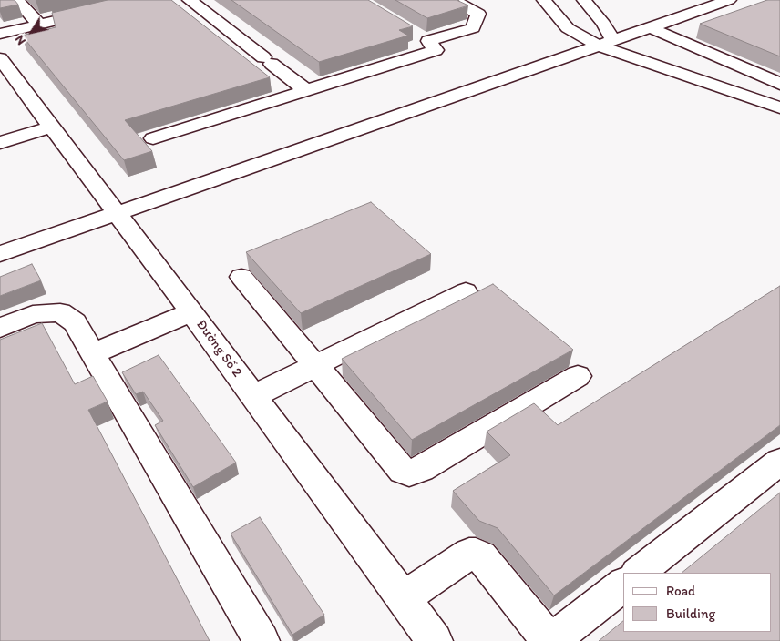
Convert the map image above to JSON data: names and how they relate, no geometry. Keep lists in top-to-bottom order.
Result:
{
  "streets": {
    "street": ["Đường Số 2"]
  },
  "legend": ["Road", "Building"],
  "north": "bottom left"
}
